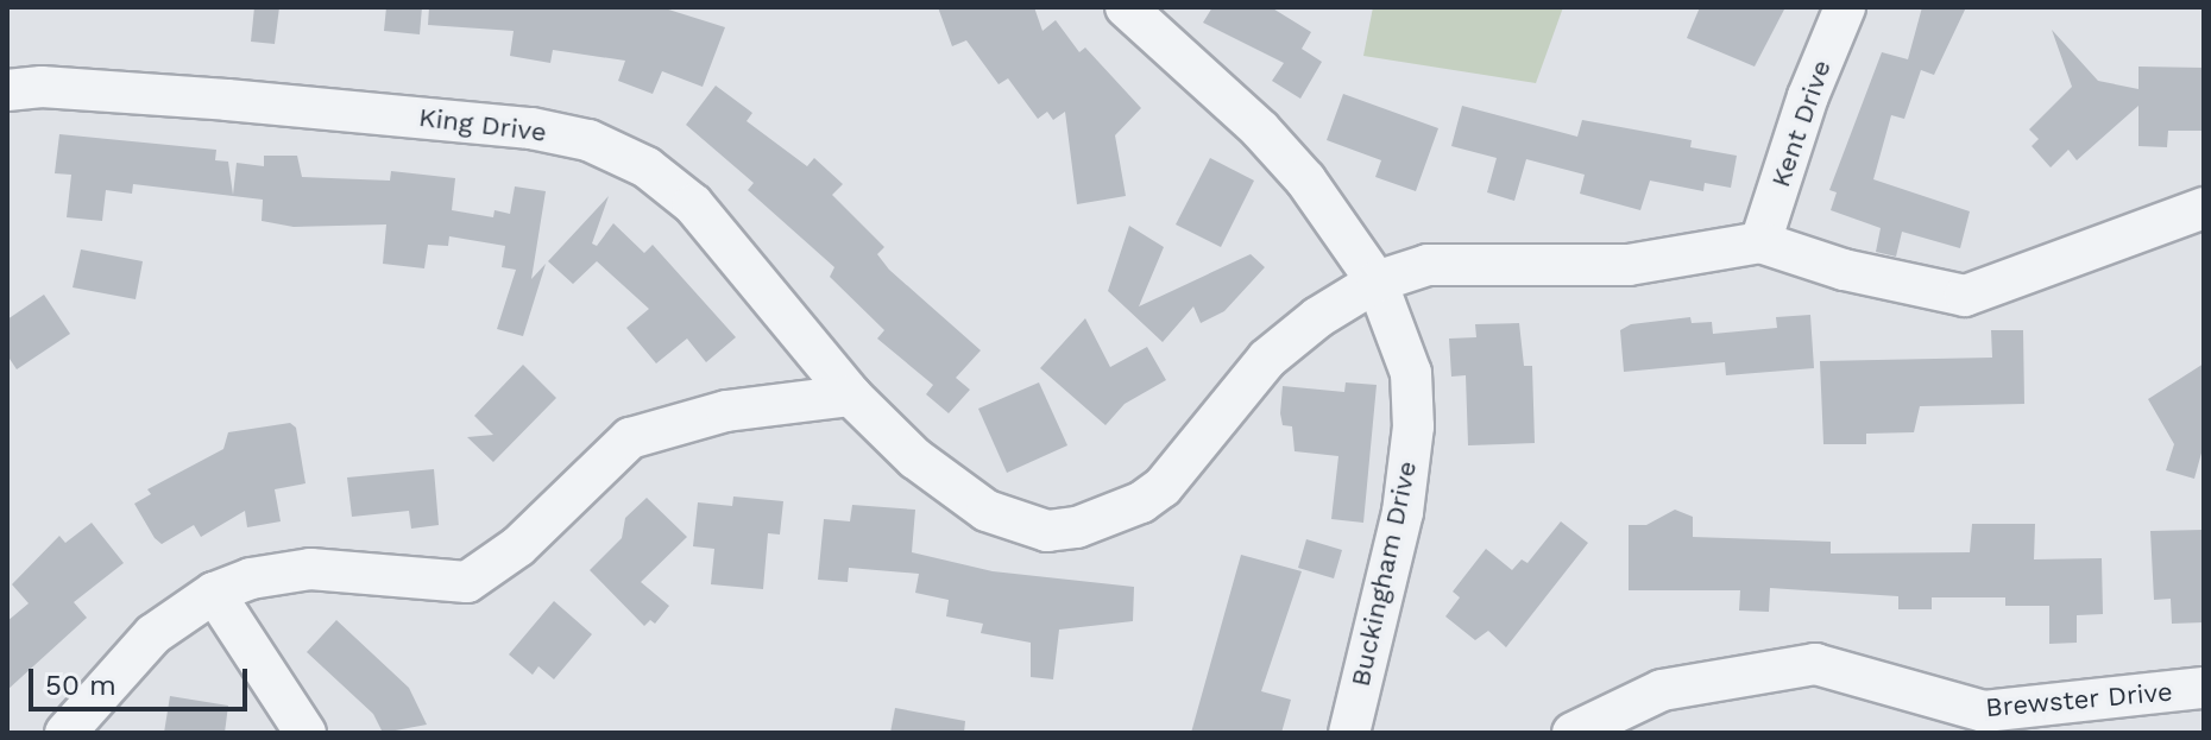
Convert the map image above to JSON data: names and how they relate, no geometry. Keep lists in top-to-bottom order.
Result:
{
  "streets": {
    "street": [
      "Kent Drive",
      "King Drive",
      "Buckingham Drive",
      "Brewster Drive"
    ]
  },
  "crossings": [
    ["King Drive", "Buckingham Drive"]
  ],
  "scale_bar": "50 m"
}
